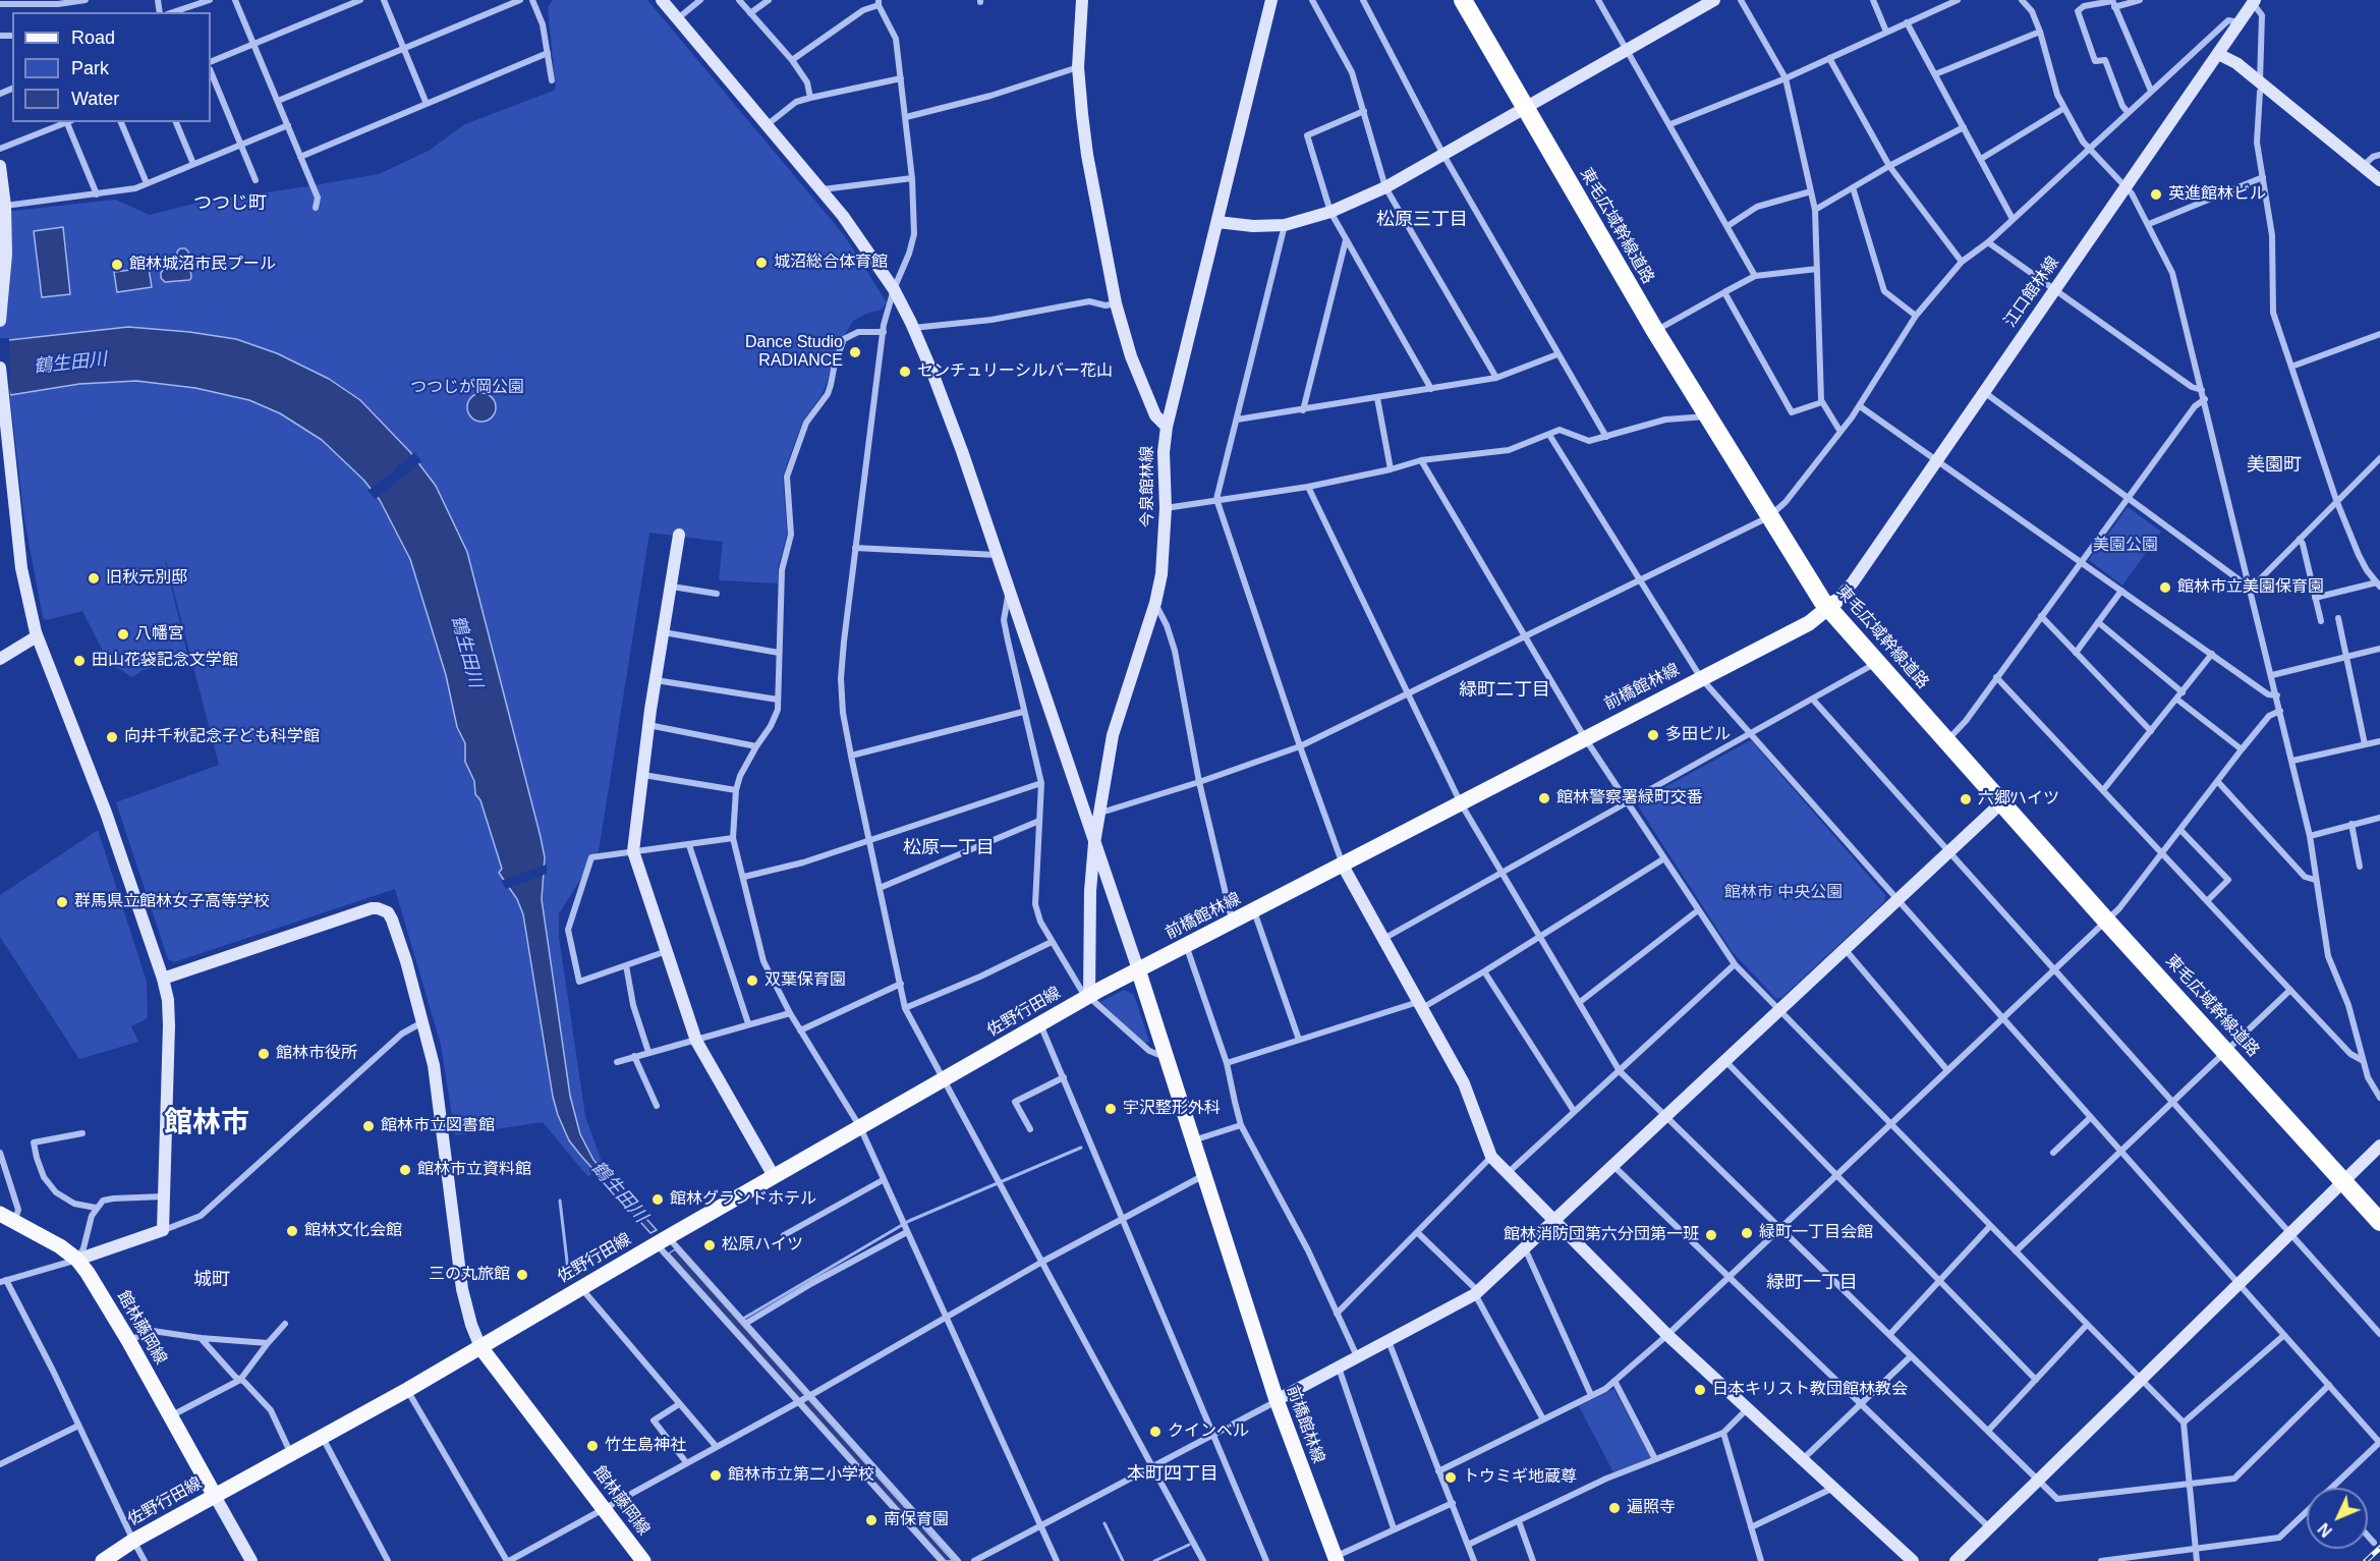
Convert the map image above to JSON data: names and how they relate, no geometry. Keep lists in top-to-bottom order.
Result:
{
  "streets": {
    "highway": ["東毛広域幹線道路"],
    "main road": ["前橋館林線", "佐野行田線", "館林藤岡線"],
    "street": ["江口館林線", "今泉館林線"]
  },
  "crossings": [
    ["東毛広域幹線道路", "江口館林線"],
    ["東毛広域幹線道路", "前橋館林線"],
    ["江口館林線", "前橋館林線"],
    ["今泉館林線", "前橋館林線"],
    ["今泉館林線", "佐野行田線"],
    ["前橋館林線", "佐野行田線"],
    ["佐野行田線", "館林藤岡線"]
  ],
  "districts": [
    "つつじ町",
    "松原三丁目",
    "美園町",
    "緑町二丁目",
    "松原一丁目",
    "館林市",
    "城町",
    "緑町一丁目",
    "本町四丁目"
  ],
  "water": ["鶴生田川"],
  "parks": ["つつじが岡公園", "美園公園", "館林市 中央公園"],
  "places": [
    "英進館林ビル",
    "城沼総合体育館",
    "館林城沼市民プール",
    "Dance Studio RADIANCE",
    "センチュリーシルバー花山",
    "旧秋元別邸",
    "館林市立美園保育園",
    "八幡宮",
    "田山花袋記念文学館",
    "多田ビル",
    "向井千秋記念子ども科学館",
    "館林警察署緑町交番",
    "六郷ハイツ",
    "群馬県立館林女子高等学校",
    "双葉保育園",
    "館林市役所",
    "宇沢整形外科",
    "館林市立図書館",
    "館林市立資料館",
    "館林グランドホテル",
    "館林文化会館",
    "緑町一丁目会館",
    "館林消防団第六分団第一班",
    "松原ハイツ",
    "三の丸旅館",
    "日本キリスト教団館林教会",
    "クインベル",
    "竹生島神社",
    "館林市立第二小学校",
    "トウミギ地蔵尊",
    "遍照寺",
    "南保育園"
  ],
  "legend": ["Road", "Park", "Water"],
  "north": "bottom left"
}
